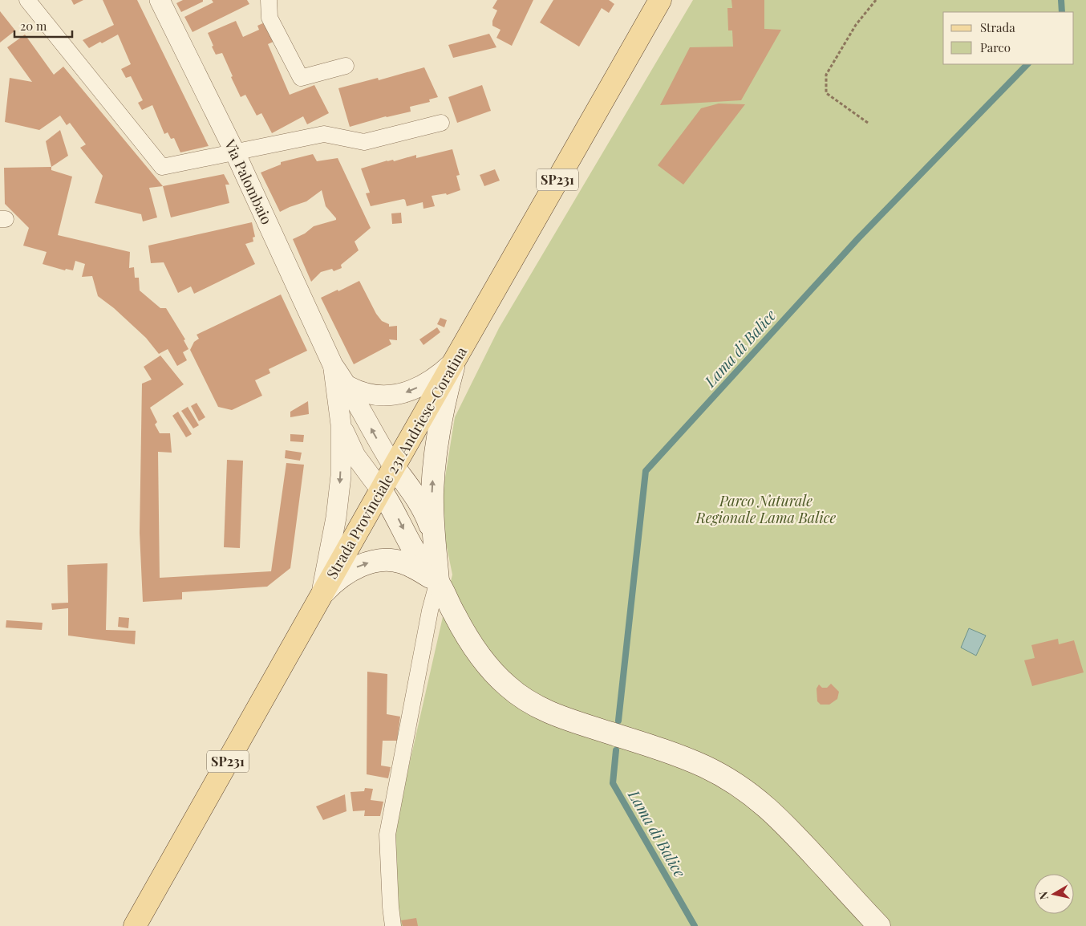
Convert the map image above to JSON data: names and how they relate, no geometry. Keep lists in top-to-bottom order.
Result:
{
  "streets": {
    "main road": ["SP231", "Strada Provinciale 231 Andriese-Coratina"],
    "street": ["Via Palombaio"]
  },
  "crossings": [
    ["Via Palombaio", "Strada Provinciale 231 Andriese-Coratina"]
  ],
  "water": ["Lama di Balice"],
  "parks": ["Parco Naturale Regionale Lama Balice"],
  "legend": ["Strada", "Parco"],
  "scale_bar": "20 m",
  "north": "left"
}
